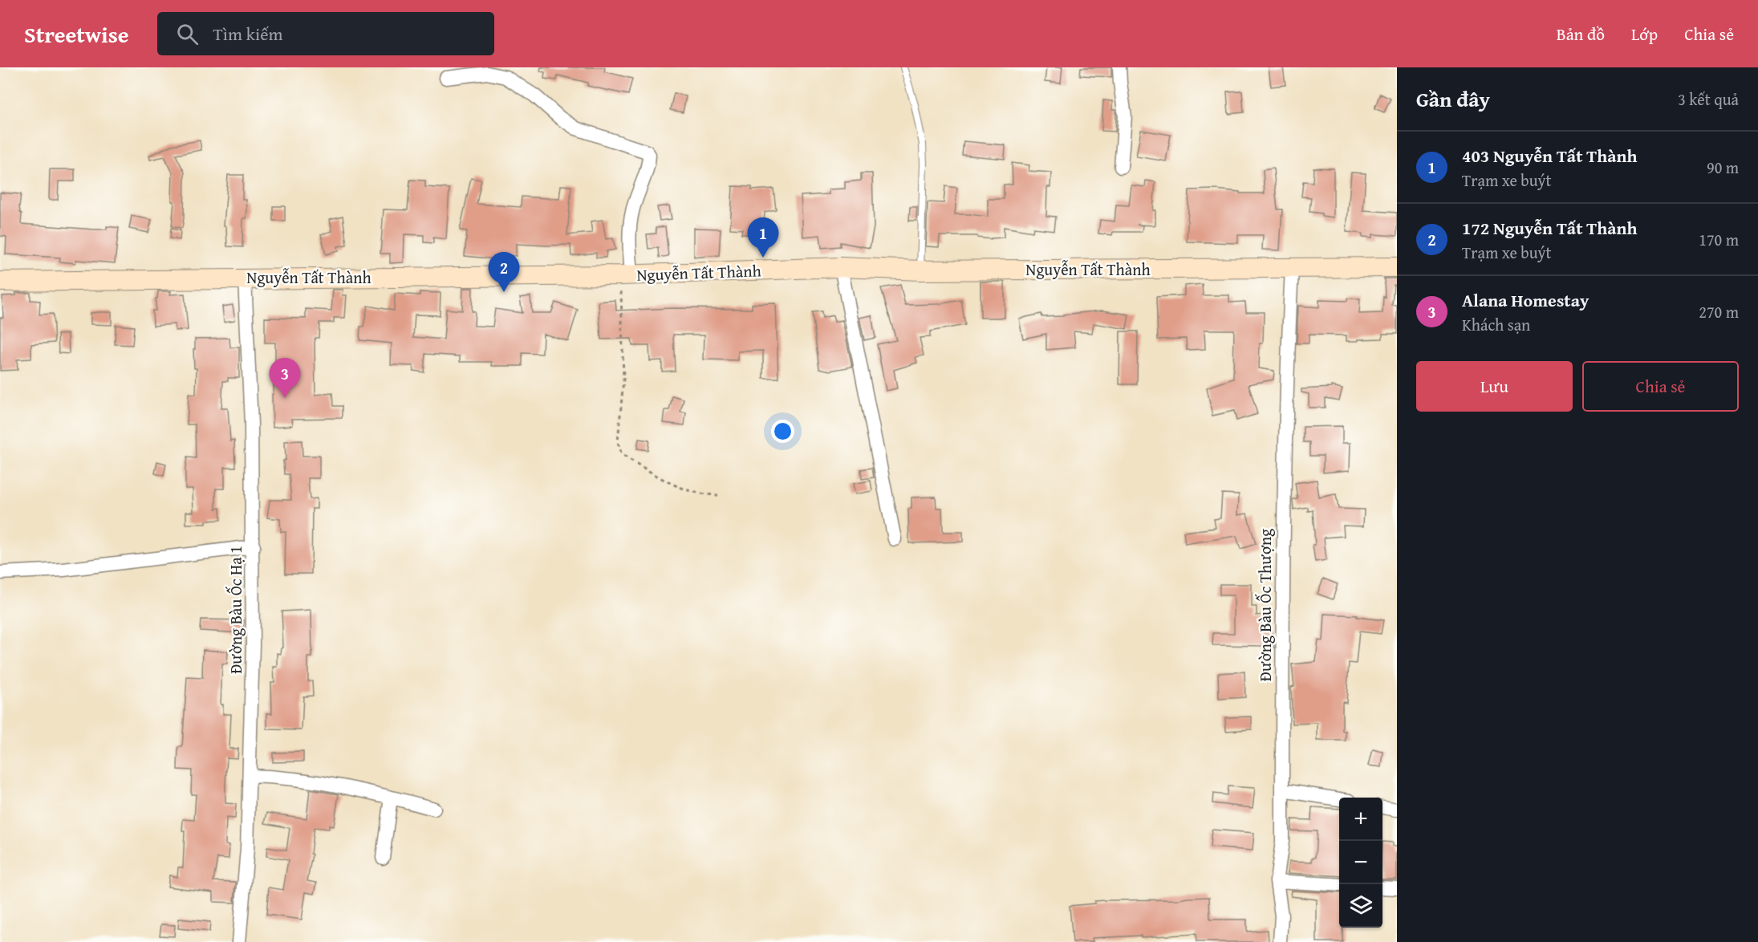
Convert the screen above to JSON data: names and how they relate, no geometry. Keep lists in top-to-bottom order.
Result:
{
  "streets": {
    "main road": ["Nguyễn Tất Thành"],
    "street": ["Đường Bàu Ốc Thượng", "Đường Bàu Ốc Hạ 1"]
  },
  "crossings": [
    ["Nguyễn Tất Thành", "Đường Bàu Ốc Thượng"],
    ["Nguyễn Tất Thành", "Đường Bàu Ốc Hạ 1"]
  ],
  "page": {
    "header": "Streetwise",
    "search": "Tìm kiếm",
    "nav": ["Bản đồ", "Lớp", "Chia sẻ"],
    "heading": ["Gần đây", "3 kết quả"],
    "list": [
      {
        "mark": "1",
        "name": "403 Nguyễn Tất Thành",
        "note": "Trạm xe buýt",
        "value": "90 m"
      },
      {
        "mark": "2",
        "name": "172 Nguyễn Tất Thành",
        "note": "Trạm xe buýt",
        "value": "170 m"
      },
      {
        "mark": "3",
        "name": "Alana Homestay",
        "note": "Khách sạn",
        "value": "270 m"
      }
    ],
    "pins": ["1", "2", "3"],
    "buttons": ["Lưu", "Chia sẻ"],
    "map_buttons": ["+", "−"]
  }
}
